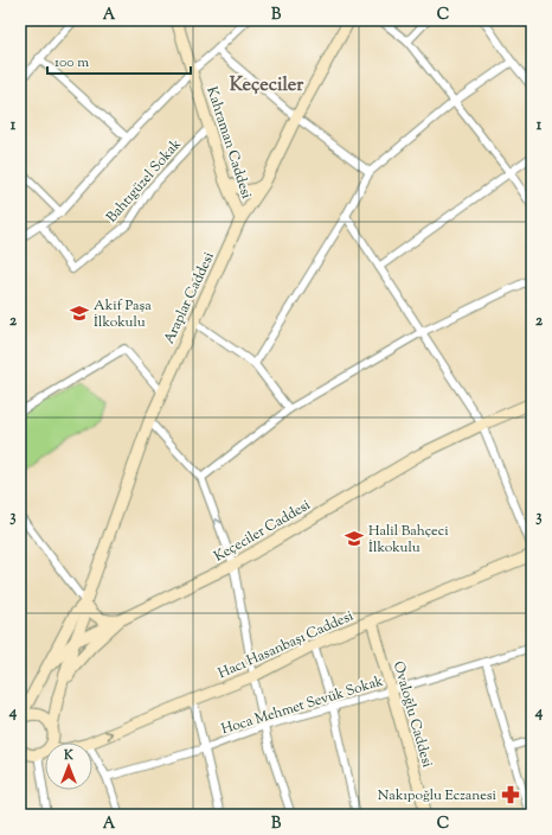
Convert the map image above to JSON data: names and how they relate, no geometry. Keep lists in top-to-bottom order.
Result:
{
  "streets": {
    "street": [
      "Kahraman Caddesi",
      "Bahtıgüzel Sokak",
      "Araplar Caddesi",
      "Keçeciler Caddesi",
      "Hacı Hasanbaşı Caddesi",
      "Hoca Mehmet Sevük Sokak",
      "Ovaloğlu Caddesi"
    ]
  },
  "crossings": [
    ["Kahraman Caddesi", "Bahtıgüzel Sokak"],
    ["Kahraman Caddesi", "Araplar Caddesi"],
    ["Araplar Caddesi", "Keçeciler Caddesi"],
    ["Hacı Hasanbaşı Caddesi", "Ovaloğlu Caddesi"],
    ["Hoca Mehmet Sevük Sokak", "Ovaloğlu Caddesi"]
  ],
  "districts": ["Keçeciler"],
  "places": {
    "school or university": ["Akif Paşa İlkokulu", "Halil Bahçeci İlkokulu"],
    "pharmacy": ["Nakıpoğlu Eczanesi"]
  },
  "scale_bar": "100 m",
  "north": "top",
  "grid": {
    "columns": ["A", "B", "C"],
    "rows": [
      "1",
      "2",
      "3",
      "4"
    ]
  }
}
